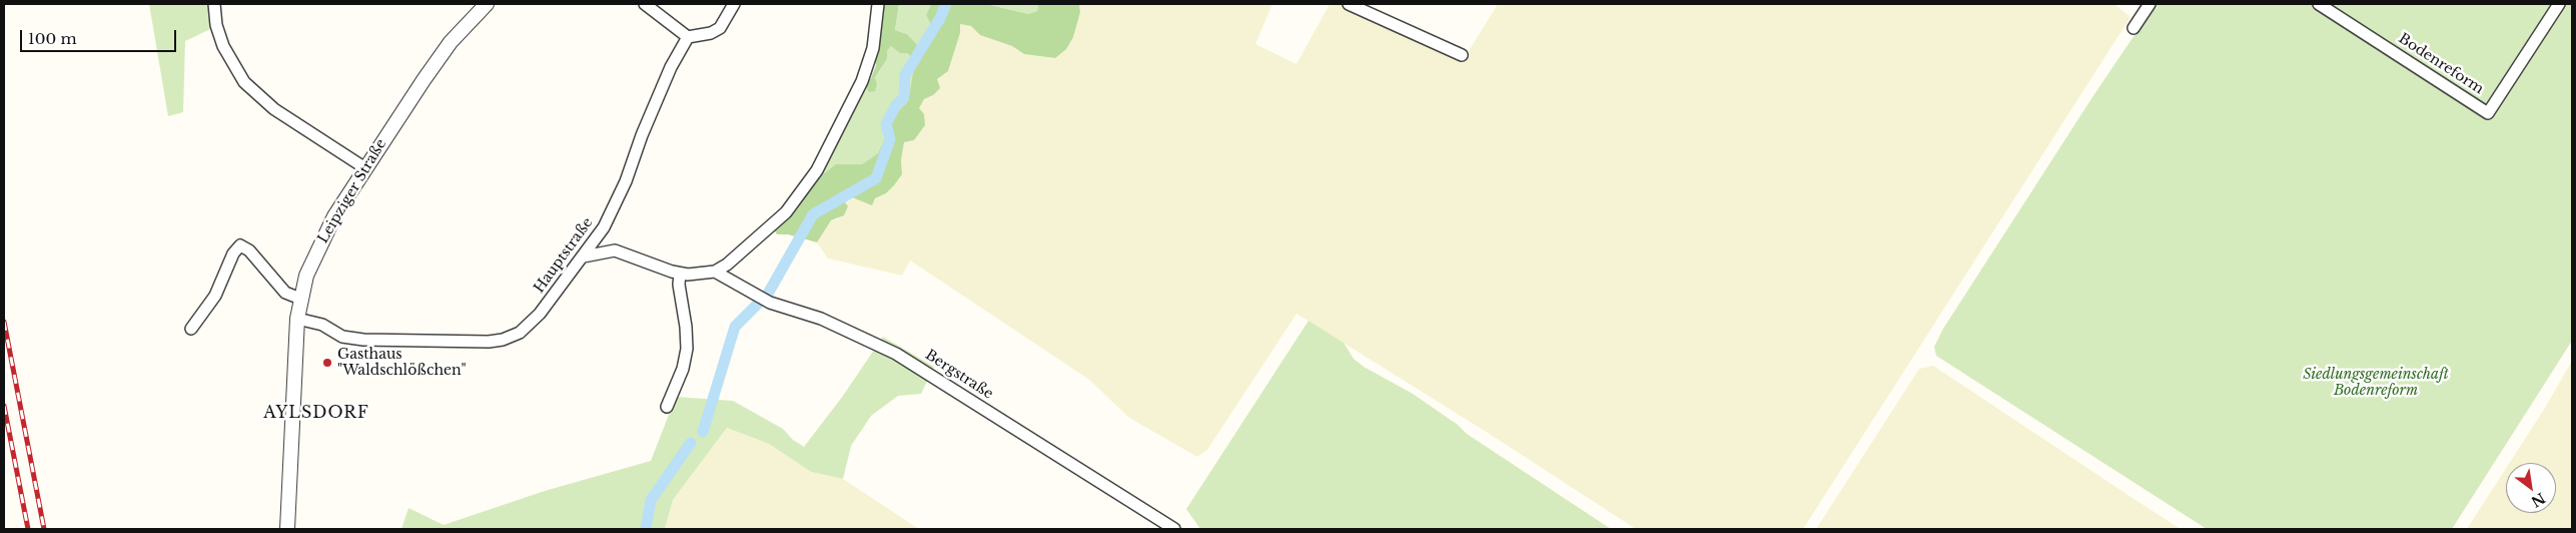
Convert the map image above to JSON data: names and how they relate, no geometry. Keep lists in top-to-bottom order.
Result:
{
  "streets": {
    "street": [
      "Bodenreform",
      "Leipziger Straße",
      "Hauptstraße",
      "Bergstraße"
    ]
  },
  "crossings": [
    ["Leipziger Straße", "Hauptstraße"]
  ],
  "districts": ["AYLSDORF"],
  "parks": ["Siedlungsgemeinschaft Bodenreform"],
  "places": ["Gasthaus \"Waldschlößchen\""],
  "scale_bar": "100 m",
  "north": "bottom right"
}
